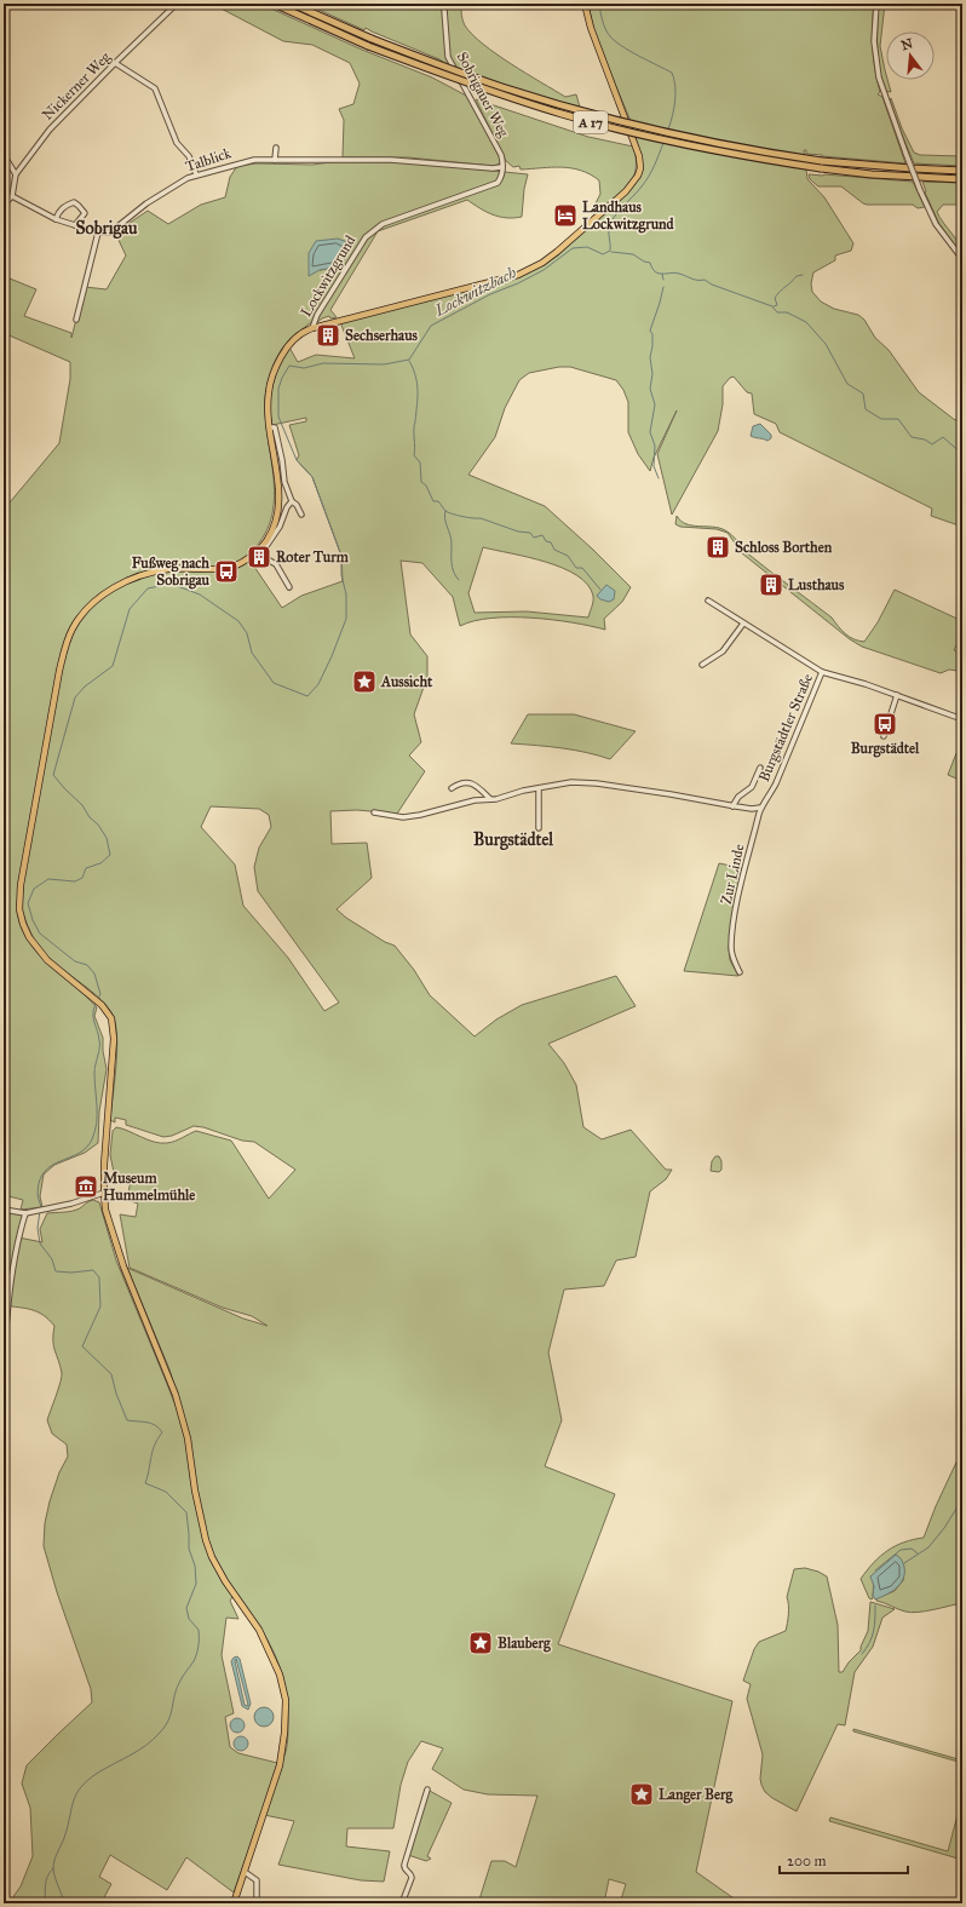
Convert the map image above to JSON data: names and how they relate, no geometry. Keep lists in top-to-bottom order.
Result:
{
  "streets": {
    "highway": ["A 17"],
    "street": [
      "Nickerner Weg",
      "Sobrigauer Weg",
      "Talblick",
      "Lockwitzgrund",
      "Burgstädtler Straße",
      "Zur Linde"
    ]
  },
  "crossings": [
    ["Sobrigauer Weg", "Talblick"],
    ["Sobrigauer Weg", "Lockwitzgrund"],
    ["Talblick", "Lockwitzgrund"],
    ["Burgstädtler Straße", "Zur Linde"]
  ],
  "districts": ["Sobrigau", "Burgstädtel"],
  "water": ["Lockwitzbach"],
  "places": {
    "hotel": ["Landhaus Lockwitzgrund"],
    "building": [
      "Sechserhaus",
      "Schloss Borthen",
      "Roter Turm",
      "Lusthaus"
    ],
    "bus stop": ["Fußweg nach Sobrigau", "Burgstädtel"],
    "place": ["Aussicht", "Blauberg", "Langer Berg"],
    "museum": ["Museum Hummelmühle"]
  },
  "scale_bar": "200 m",
  "north": "top"
}
